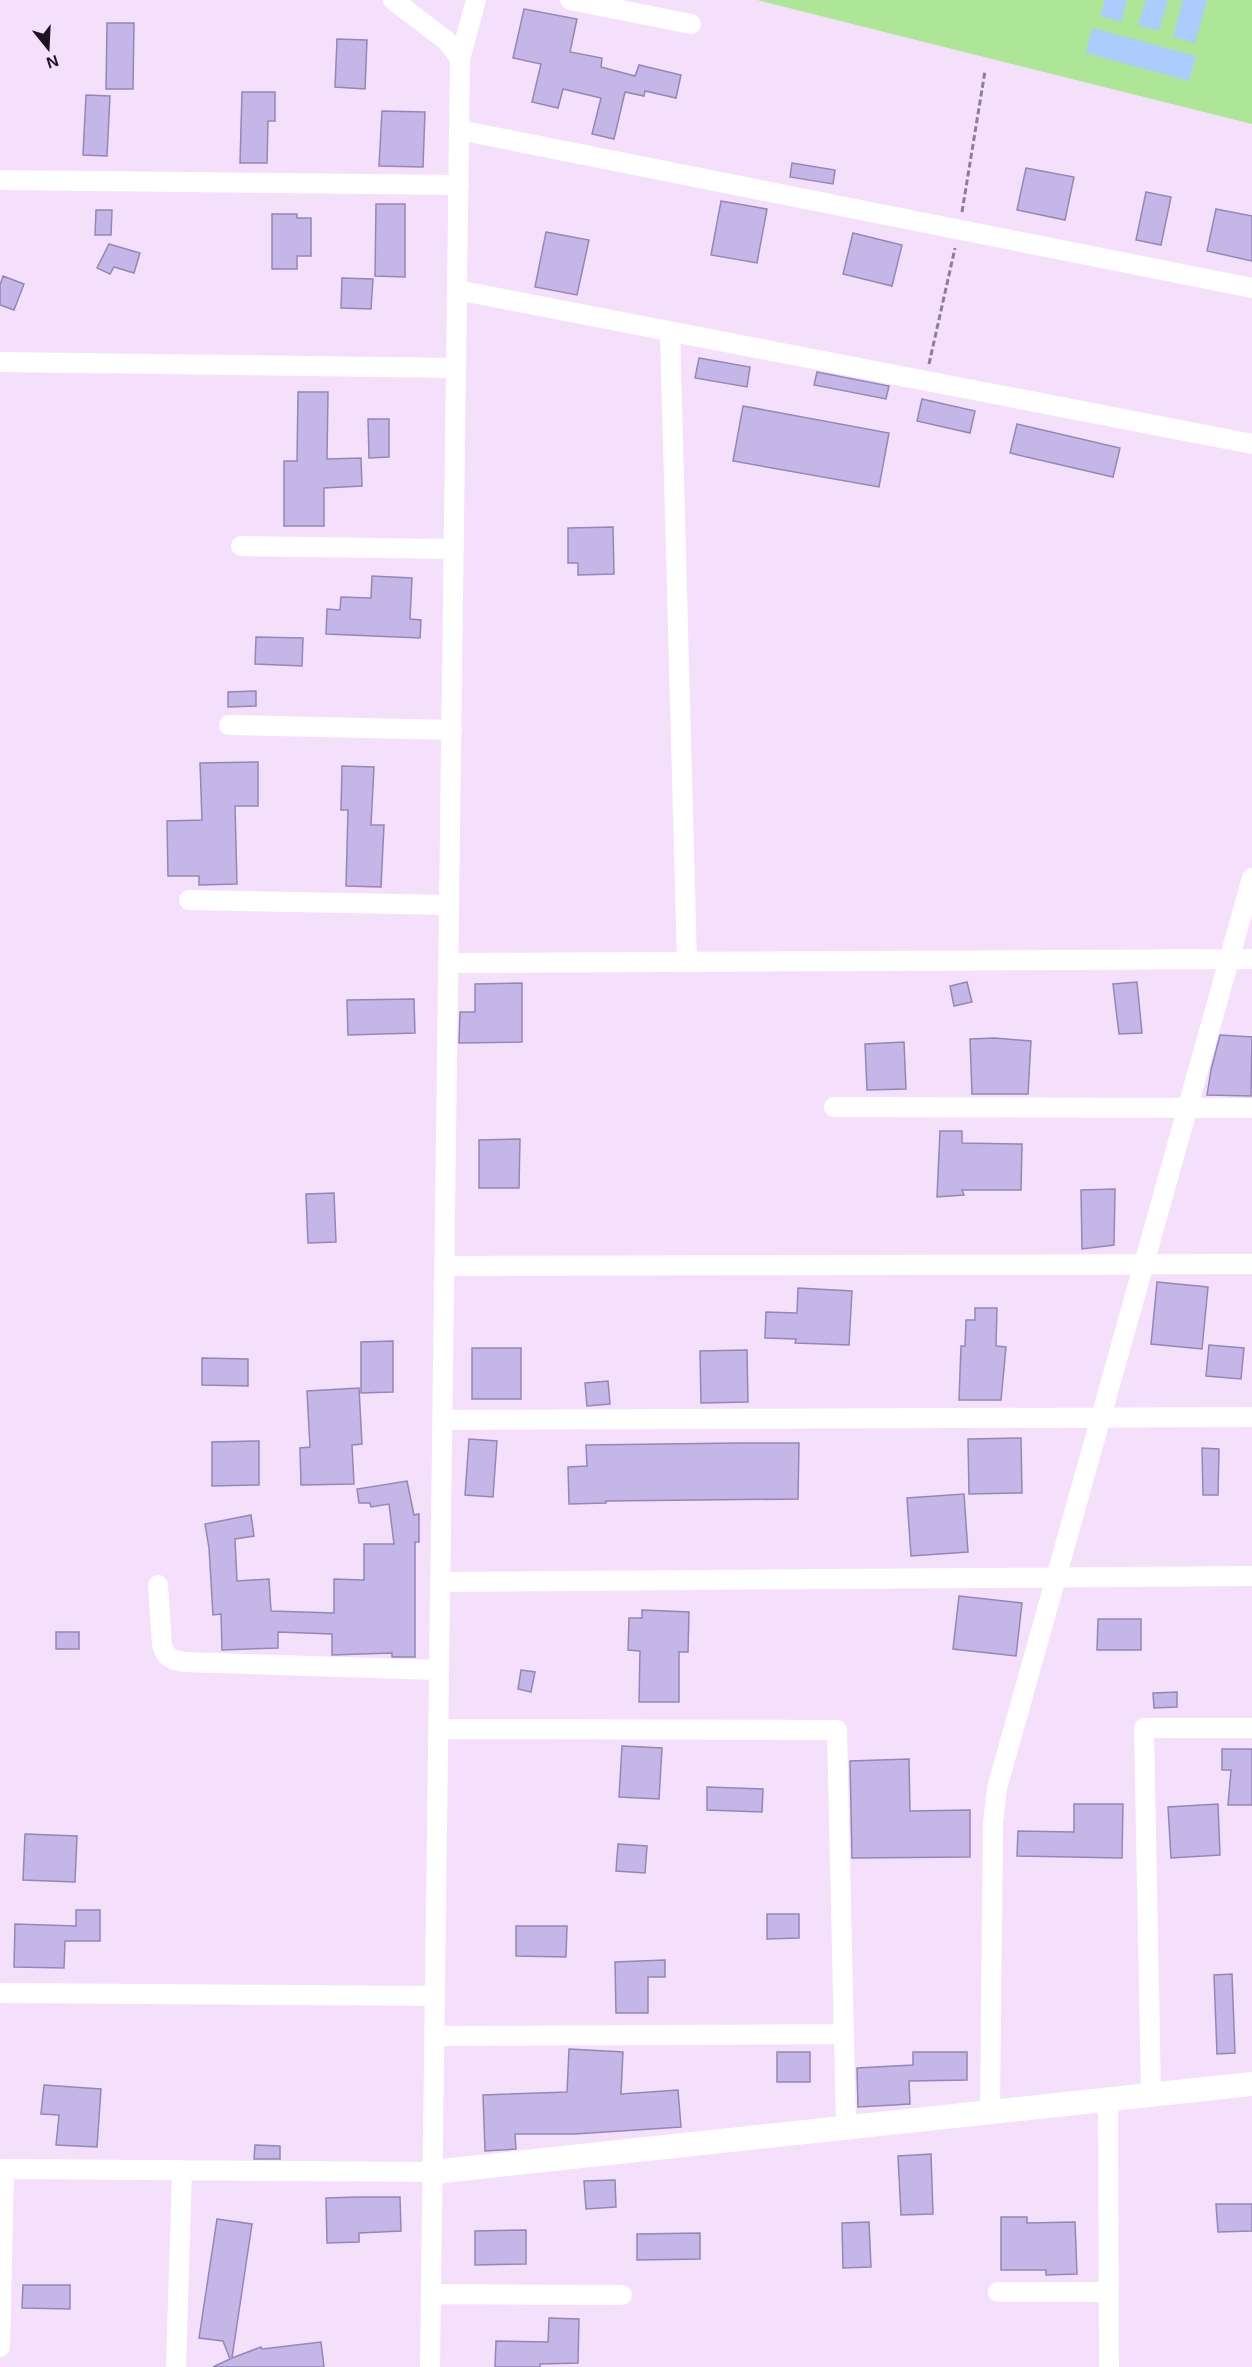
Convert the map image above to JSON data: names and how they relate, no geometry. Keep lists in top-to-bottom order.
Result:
{
  "north": "bottom"
}
